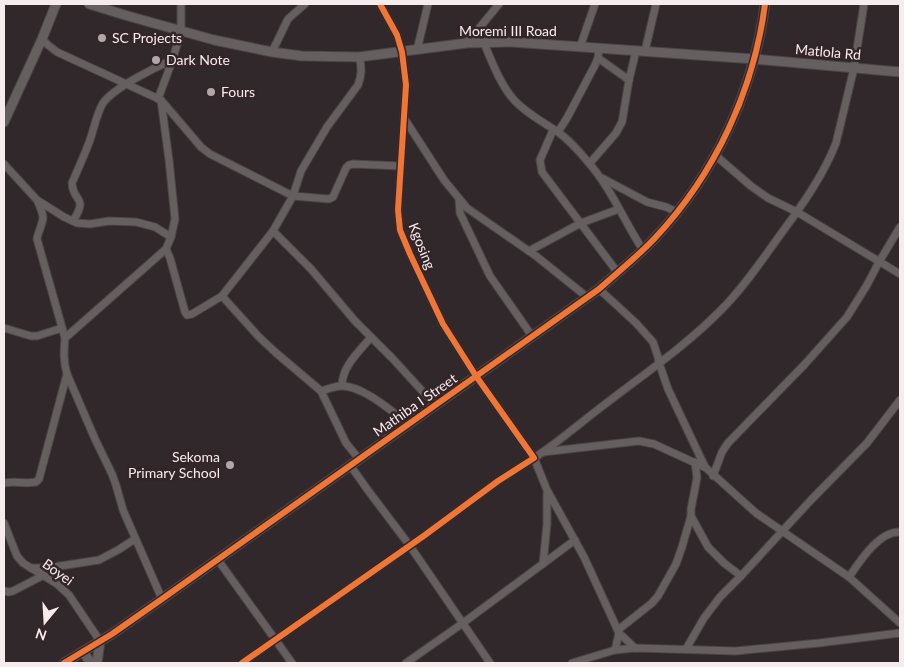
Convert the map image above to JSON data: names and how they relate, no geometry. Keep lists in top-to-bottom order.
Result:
{
  "streets": {
    "street": [
      "Moremi III Road",
      "Matlola Rd",
      "Kgosing",
      "Mathiba I Street",
      "Boyei"
    ]
  },
  "crossings": [
    ["Moremi III Road", "Matlola Rd"],
    ["Moremi III Road", "Kgosing"],
    ["Moremi III Road", "Mathiba I Street"],
    ["Matlola Rd", "Mathiba I Street"],
    ["Kgosing", "Mathiba I Street"],
    ["Mathiba I Street", "Boyei"]
  ],
  "places": [
    "SC Projects",
    "Dark Note",
    "Fours",
    "Sekoma Primary School"
  ],
  "north": "bottom"
}
